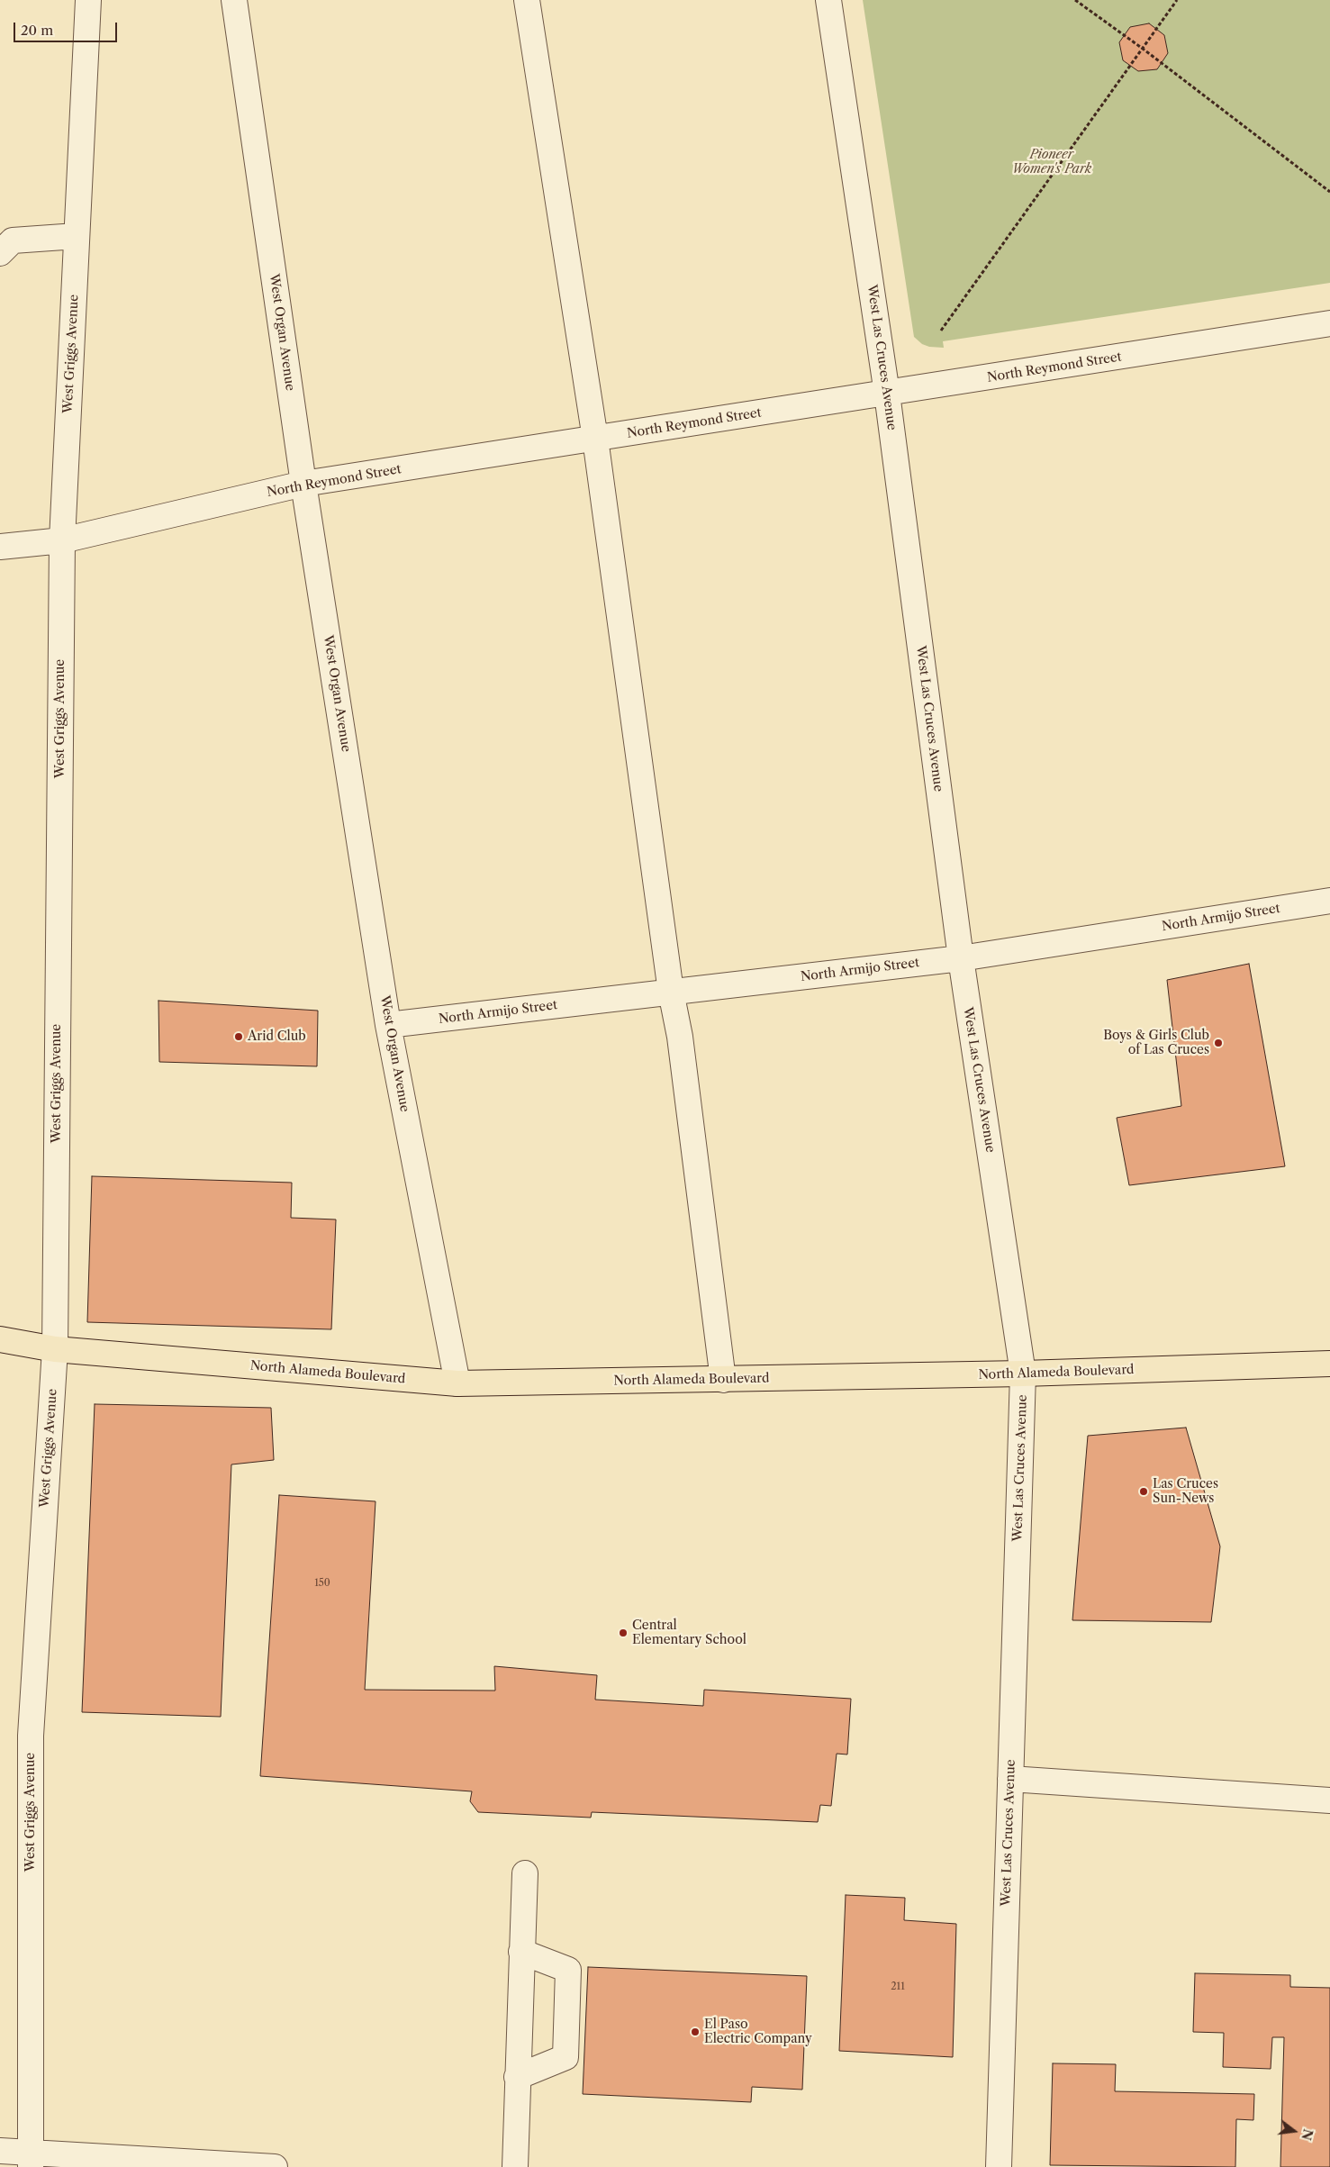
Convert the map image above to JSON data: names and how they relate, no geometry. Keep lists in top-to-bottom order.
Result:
{
  "streets": {
    "main road": ["North Alameda Boulevard"],
    "street": [
      "West Organ Avenue",
      "West Griggs Avenue",
      "West Las Cruces Avenue",
      "North Reymond Street",
      "North Armijo Street"
    ]
  },
  "crossings": [
    ["West Organ Avenue", "North Reymond Street"],
    ["West Organ Avenue", "North Armijo Street"],
    ["West Organ Avenue", "North Alameda Boulevard"],
    ["West Griggs Avenue", "North Reymond Street"],
    ["West Griggs Avenue", "North Alameda Boulevard"],
    ["West Las Cruces Avenue", "North Reymond Street"],
    ["West Las Cruces Avenue", "North Armijo Street"],
    ["West Las Cruces Avenue", "North Alameda Boulevard"]
  ],
  "parks": ["Pioneer Women's Park"],
  "places": [
    "Arid Club",
    "Boys & Girls Club of Las Cruces",
    "Las Cruces Sun-News",
    "Central Elementary School",
    "El Paso Electric Company"
  ],
  "house_numbers": ["150", "211"],
  "scale_bar": "20 m",
  "north": "right"
}
